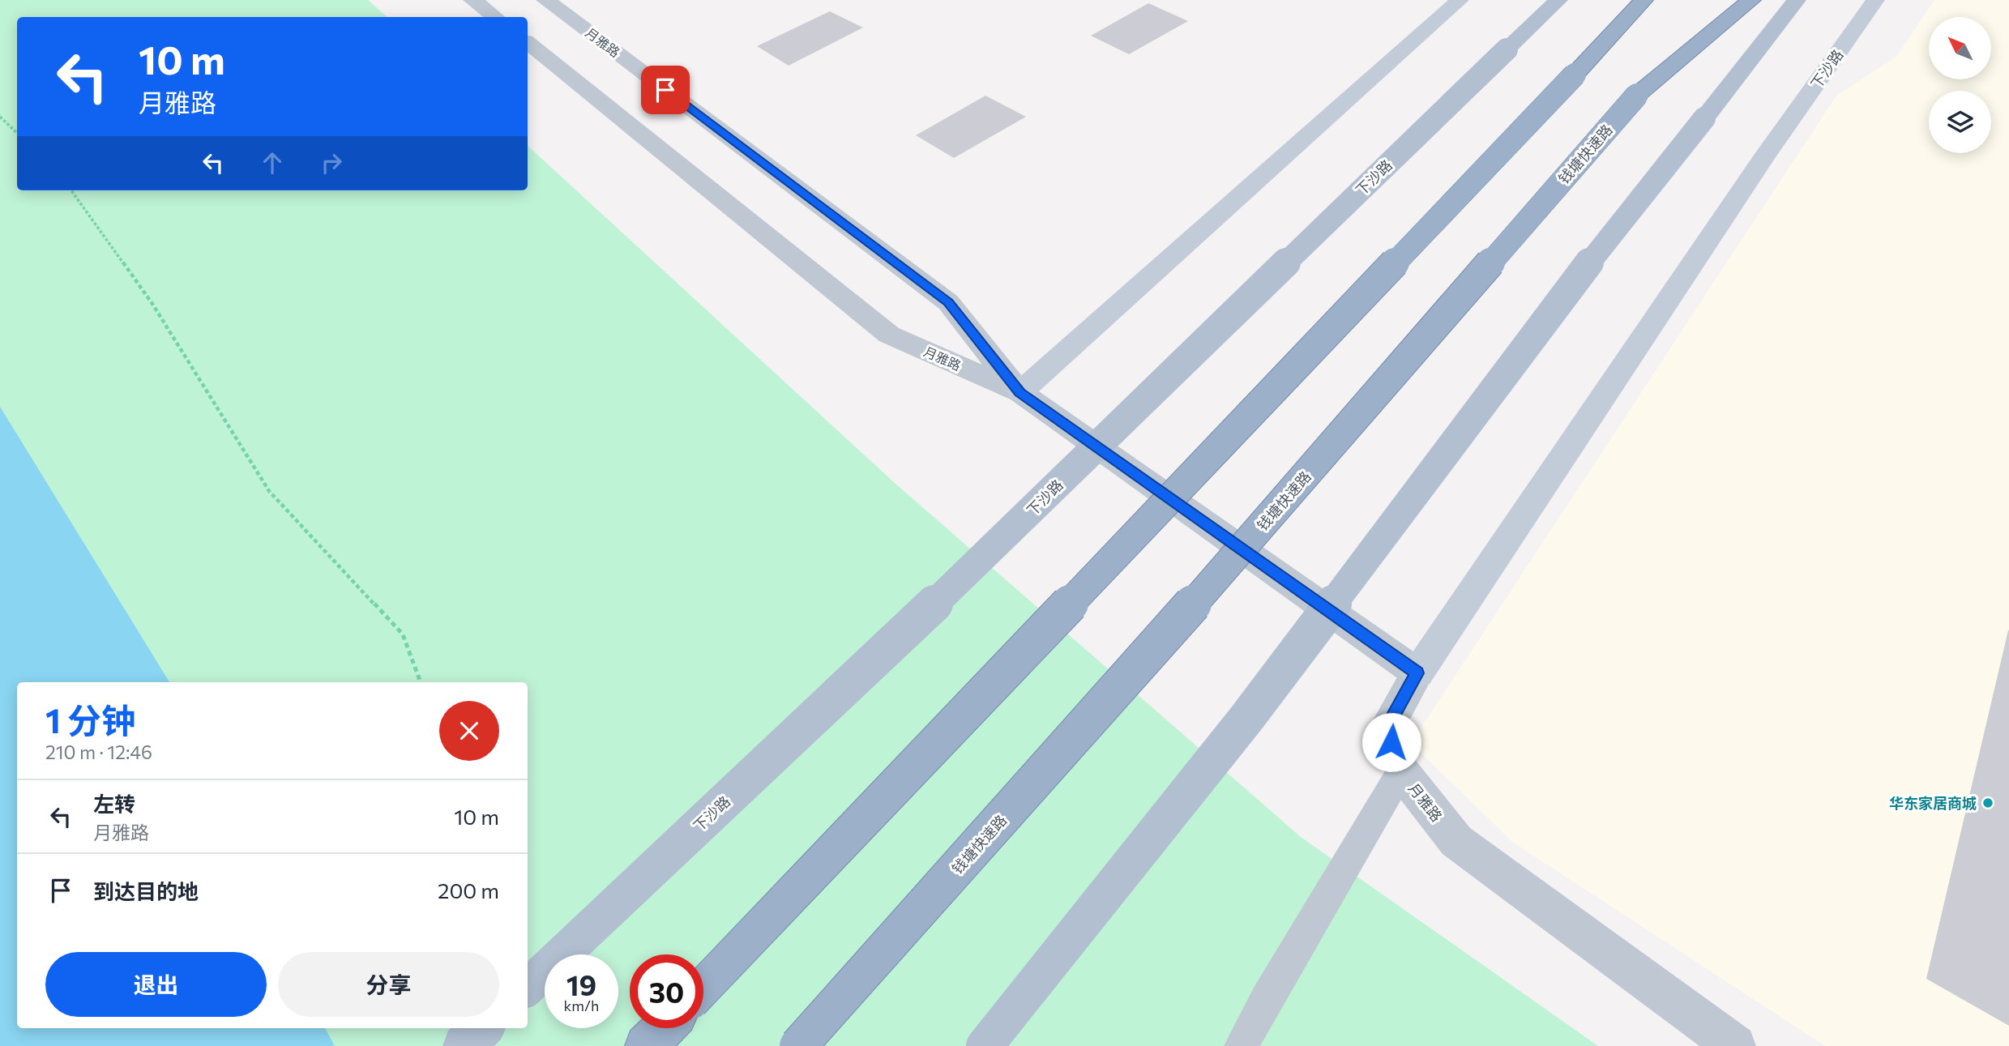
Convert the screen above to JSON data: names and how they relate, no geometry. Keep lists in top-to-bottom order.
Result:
{
  "streets": {
    "highway": ["钱塘快速路"],
    "main road": ["下沙路"],
    "street": ["月雅路"]
  },
  "crossings": [
    ["月雅路", "下沙路"]
  ],
  "places": ["华东家居商城"],
  "north": "top left",
  "page": {
    "turn": ["10 m", "月雅路"],
    "heading": ["1 分钟", "210 m · 12:46"],
    "list": [
      {
        "name": "左转",
        "note": "月雅路",
        "value": "10 m"
      },
      {
        "name": "到达目的地",
        "value": "200 m"
      }
    ],
    "buttons": ["退出", "分享"],
    "speed": "19 km/h",
    "limit": "30"
  }
}
